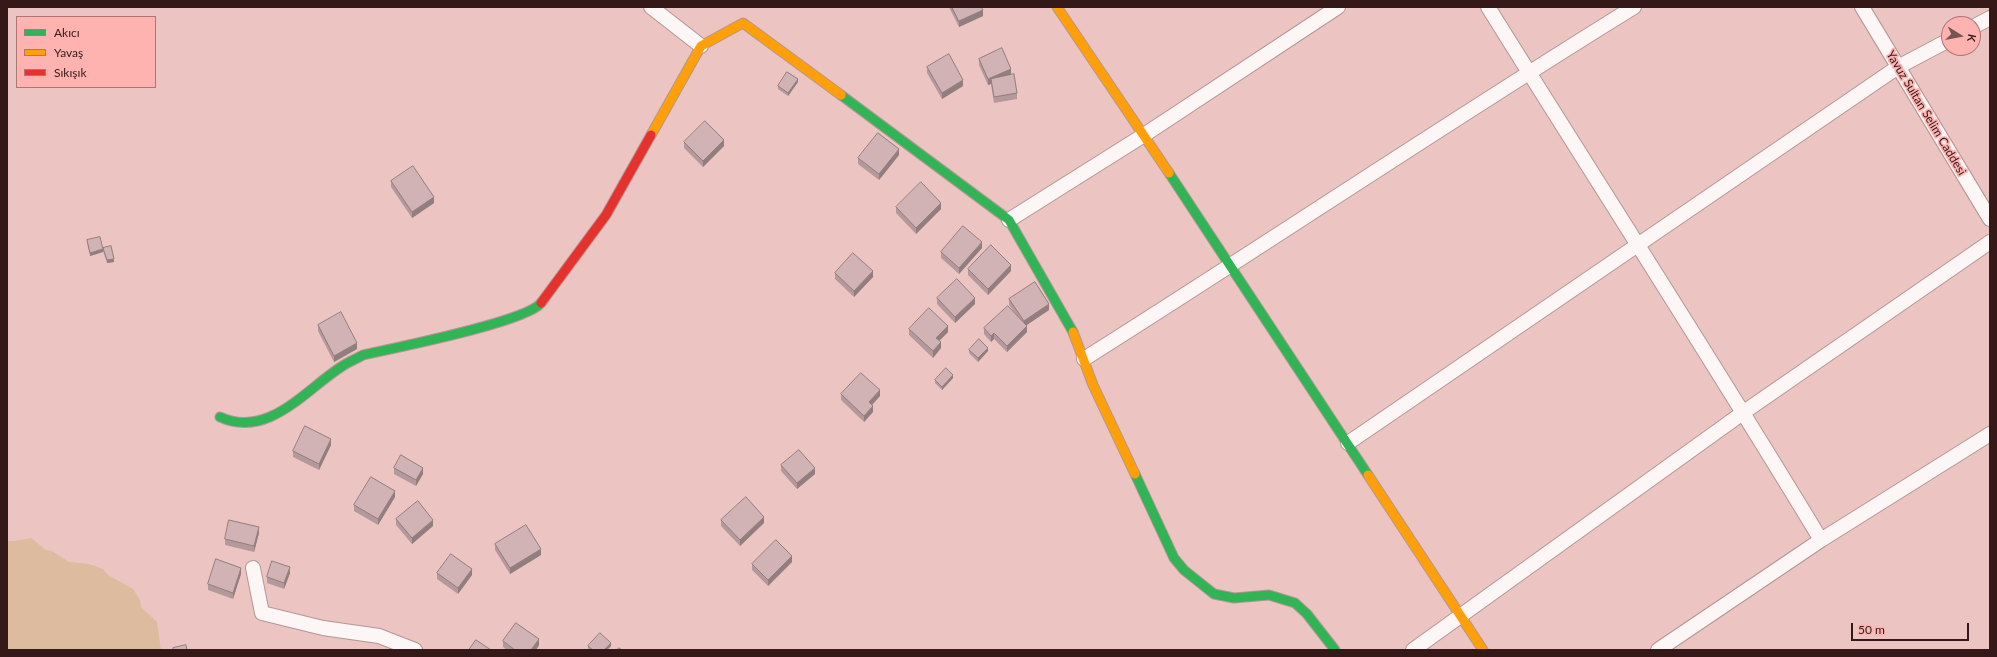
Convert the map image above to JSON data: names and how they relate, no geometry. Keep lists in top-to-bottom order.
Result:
{
  "streets": {
    "street": ["Yavuz Sultan Selim Caddesi"]
  },
  "legend": ["Akıcı", "Yavaş", "Sıkışık"],
  "scale_bar": "50 m",
  "north": "right"
}
